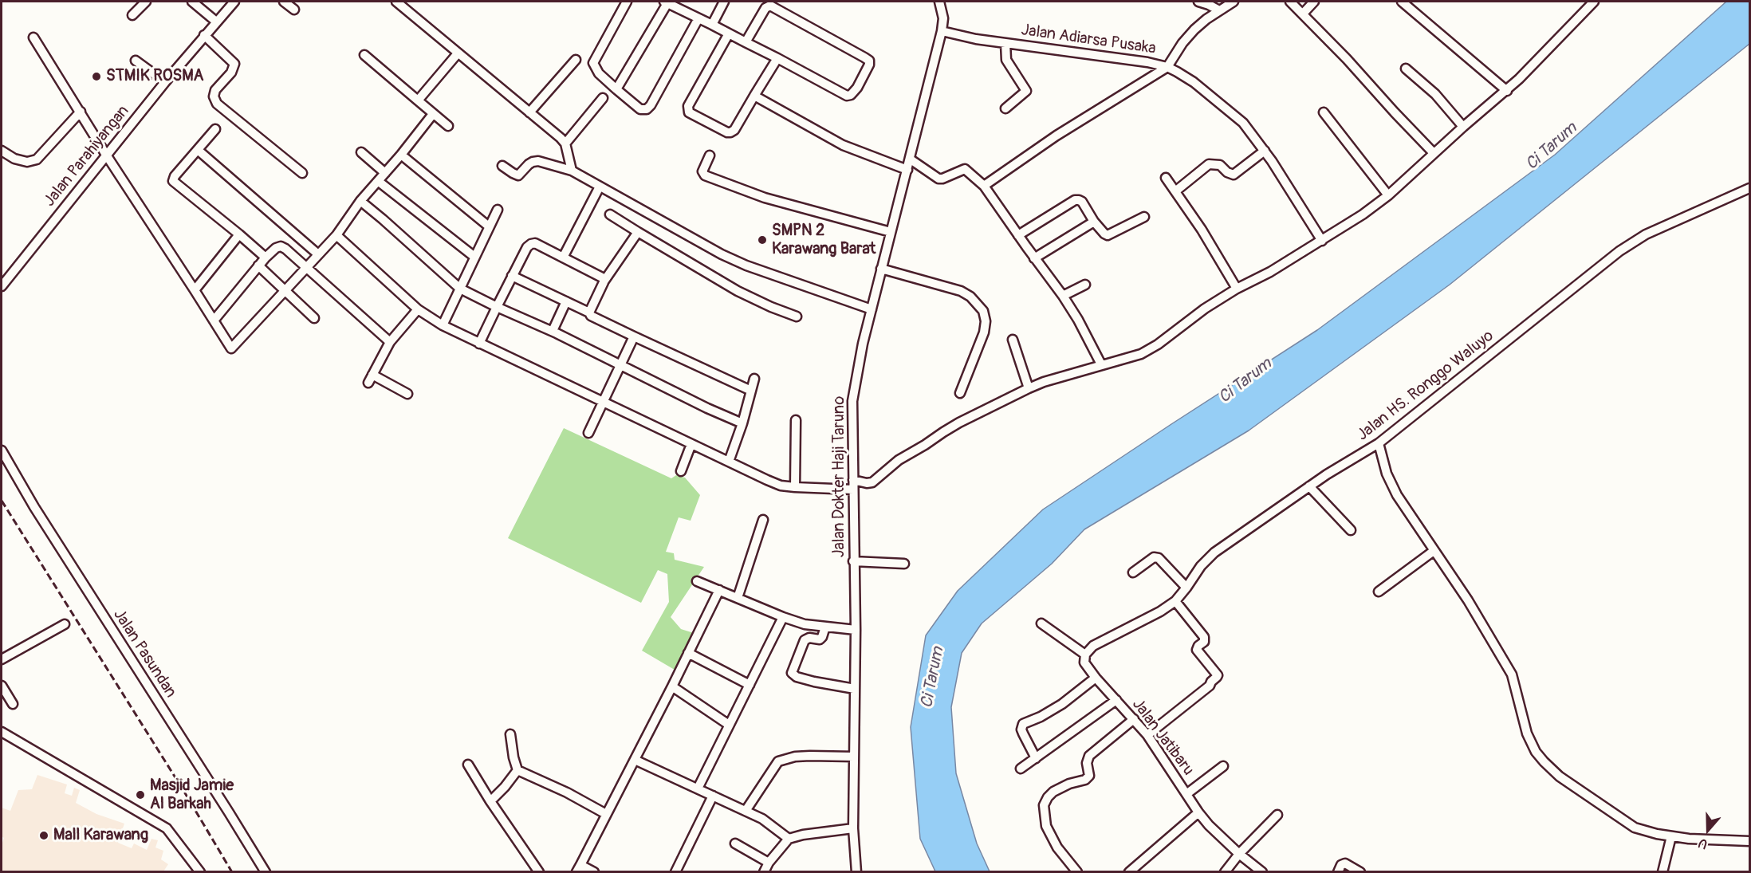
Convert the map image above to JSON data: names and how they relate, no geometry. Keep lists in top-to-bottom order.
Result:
{
  "streets": {
    "street": [
      "Jalan Adiarsa Pusaka",
      "Jalan Parahiyangan",
      "Jalan HS. Ronggo Waluyo",
      "Jalan Dokter Haji Taruno",
      "Jalan Pasundan",
      "Jalan Jatibaru"
    ]
  },
  "crossings": [
    ["Jalan Adiarsa Pusaka", "Jalan Dokter Haji Taruno"],
    ["Jalan HS. Ronggo Waluyo", "Jalan Jatibaru"]
  ],
  "water": ["Ci Tarum"],
  "places": [
    "STMIK ROSMA",
    "SMPN 2 Karawang Barat",
    "Masjid Jamie Al Barkah",
    "Mall Karawang"
  ],
  "north": "bottom"
}
